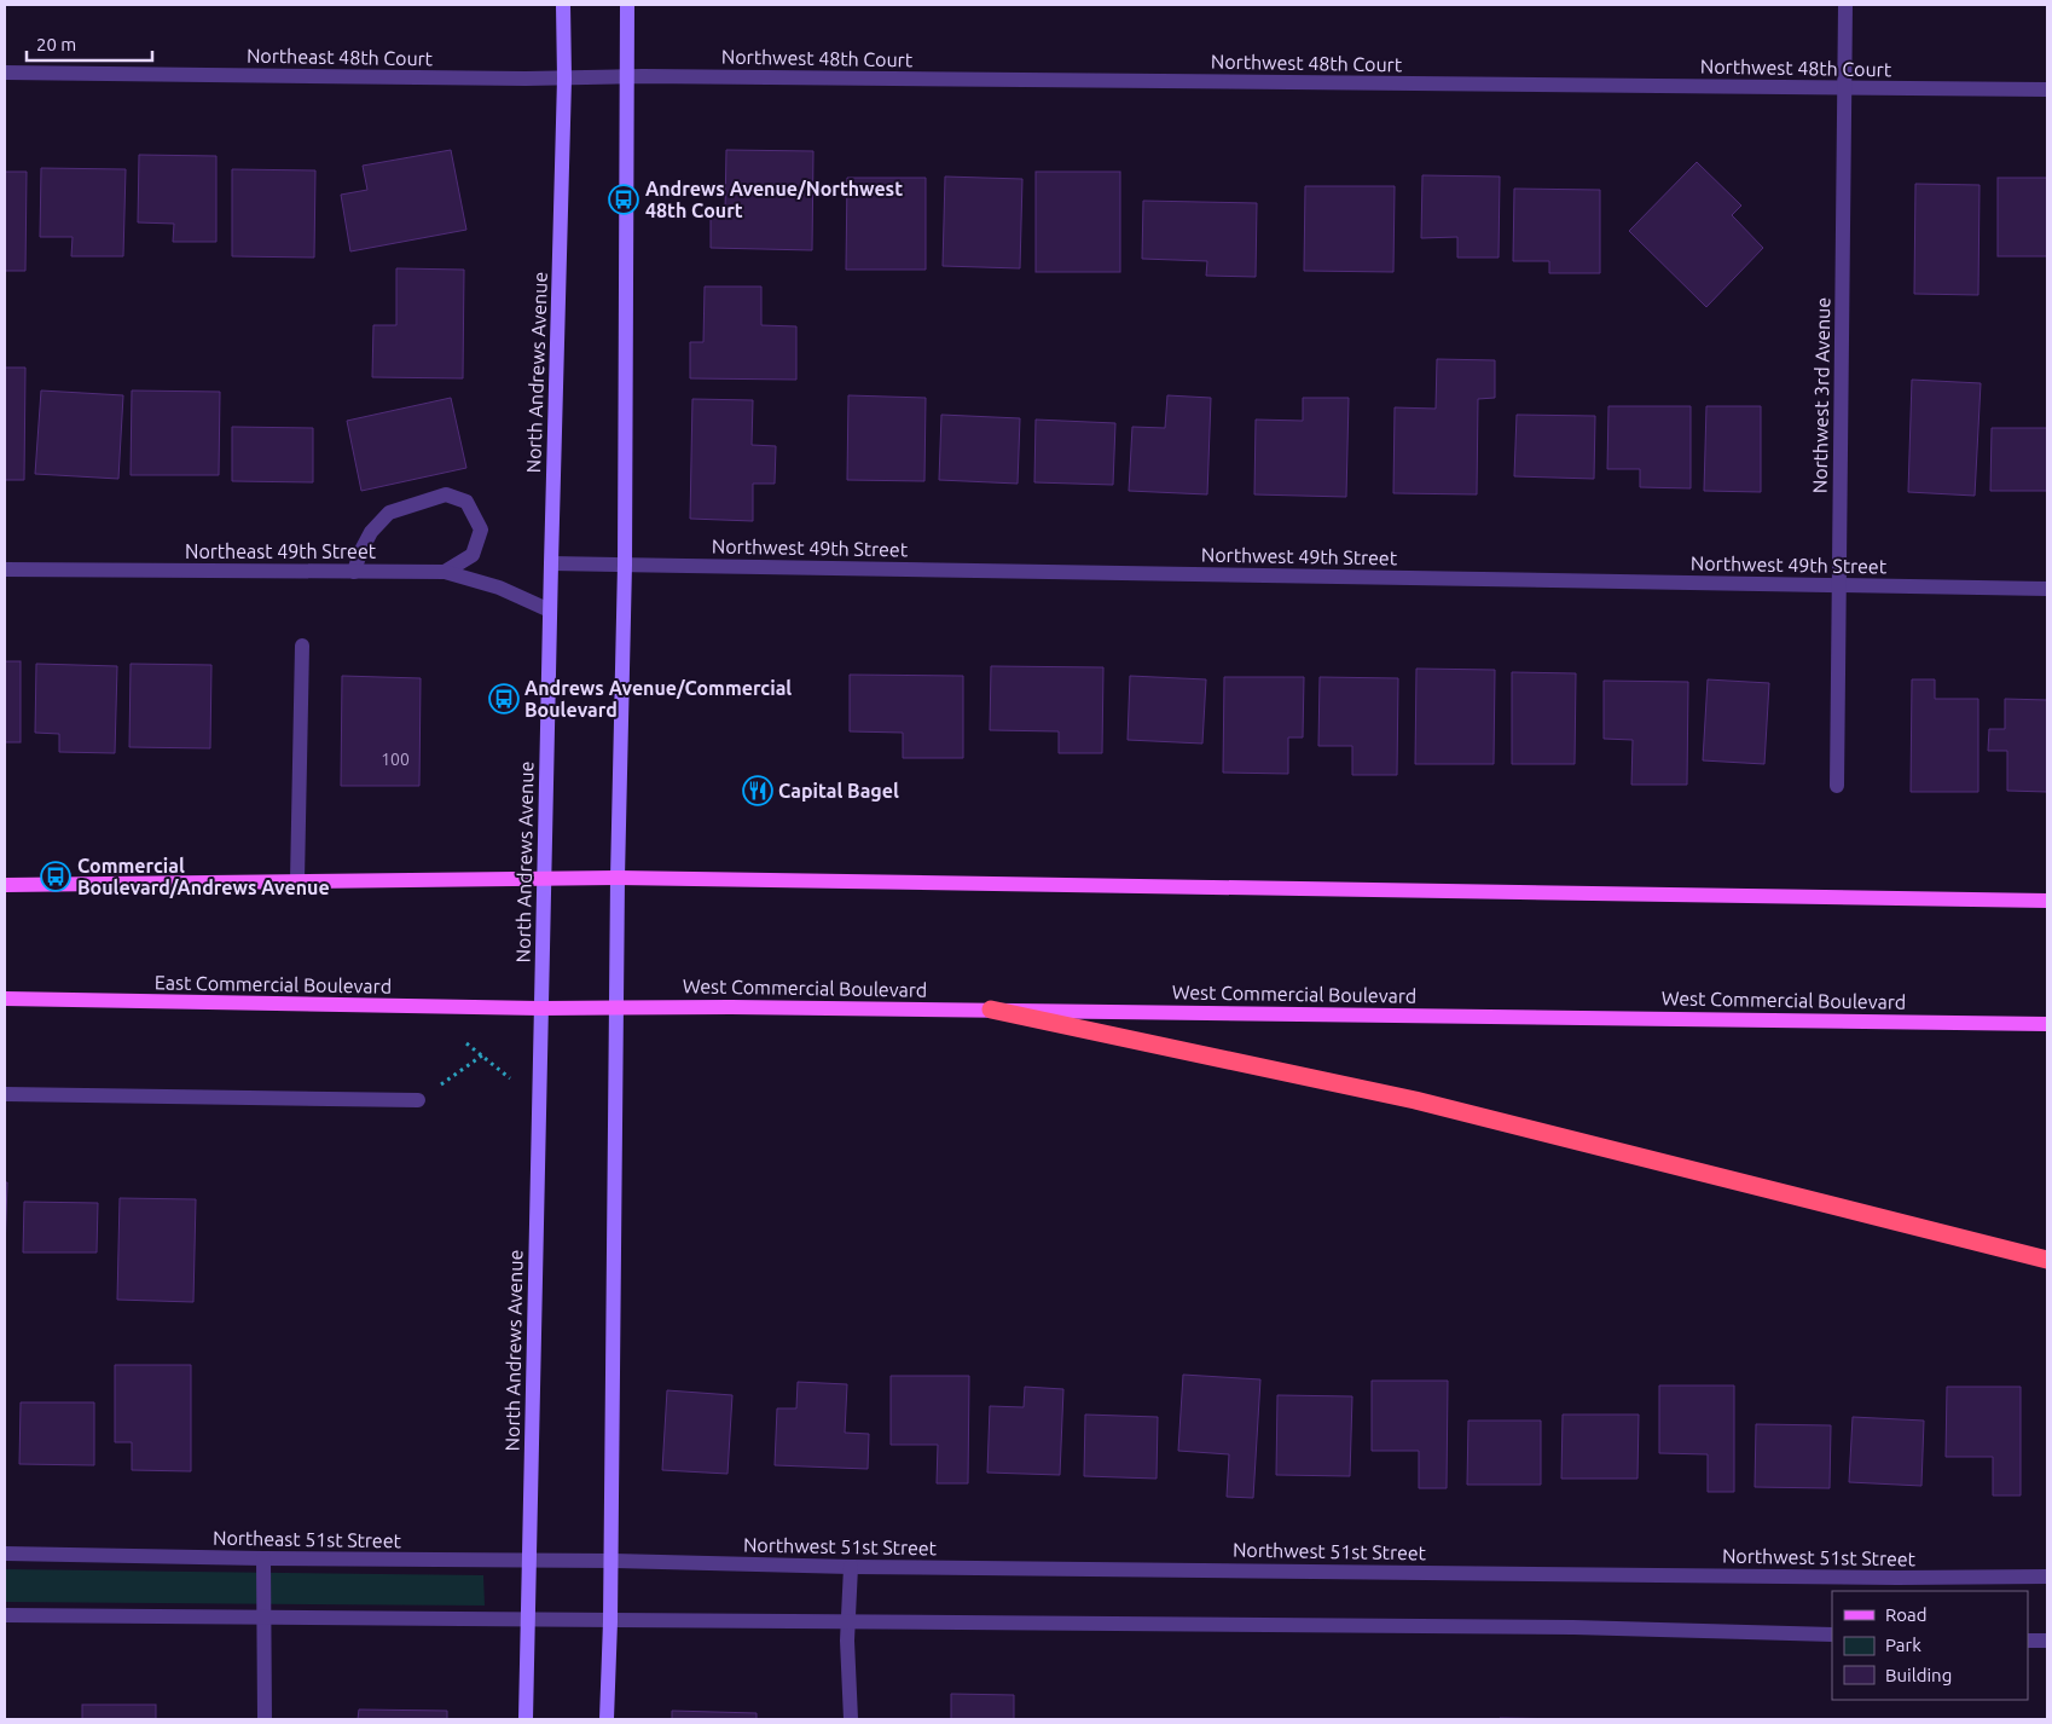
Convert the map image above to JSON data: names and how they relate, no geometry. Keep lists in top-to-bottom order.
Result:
{
  "streets": {
    "main road": ["North Andrews Avenue", "East Commercial Boulevard", "West Commercial Boulevard"],
    "street": [
      "Northeast 48th Court",
      "Northwest 48th Court",
      "Northwest 3rd Avenue",
      "Northwest 49th Street",
      "Northeast 49th Street",
      "Northeast 51st Street",
      "Northwest 51st Street"
    ]
  },
  "crossings": [
    ["Northeast 48th Court", "Northwest 48th Court"],
    ["Northeast 48th Court", "North Andrews Avenue"],
    ["Northwest 48th Court", "North Andrews Avenue"],
    ["Northwest 48th Court", "Northwest 3rd Avenue"],
    ["North Andrews Avenue", "Northwest 49th Street"],
    ["North Andrews Avenue", "Northeast 49th Street"],
    ["North Andrews Avenue", "East Commercial Boulevard"],
    ["North Andrews Avenue", "West Commercial Boulevard"],
    ["North Andrews Avenue", "Northeast 51st Street"],
    ["Northwest 3rd Avenue", "Northwest 49th Street"],
    ["East Commercial Boulevard", "West Commercial Boulevard"],
    ["Northeast 51st Street", "Northwest 51st Street"]
  ],
  "places": {
    "bus stop": ["Andrews Avenue/Northwest 48th Court", "Andrews Avenue/Commercial Boulevard", "Commercial Boulevard/Andrews Avenue"],
    "restaurant": ["Capital Bagel"]
  },
  "house_numbers": ["100"],
  "legend": ["Road", "Park", "Building"],
  "scale_bar": "20 m"
}
